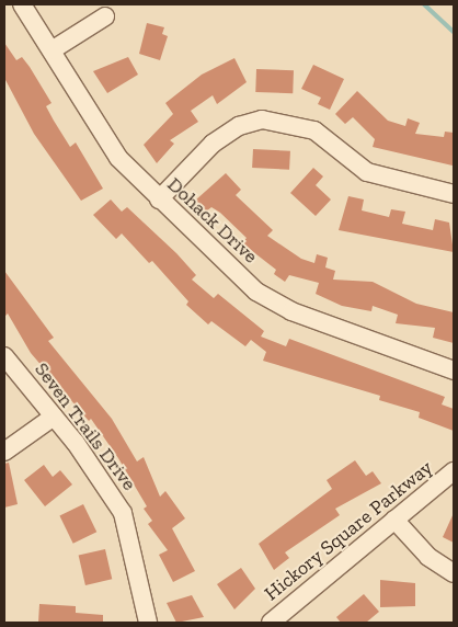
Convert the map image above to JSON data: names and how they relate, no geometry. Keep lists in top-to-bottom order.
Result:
{
  "streets": {
    "street": ["Dohack Drive", "Seven Trails Drive", "Hickory Square Parkway"]
  }
}
